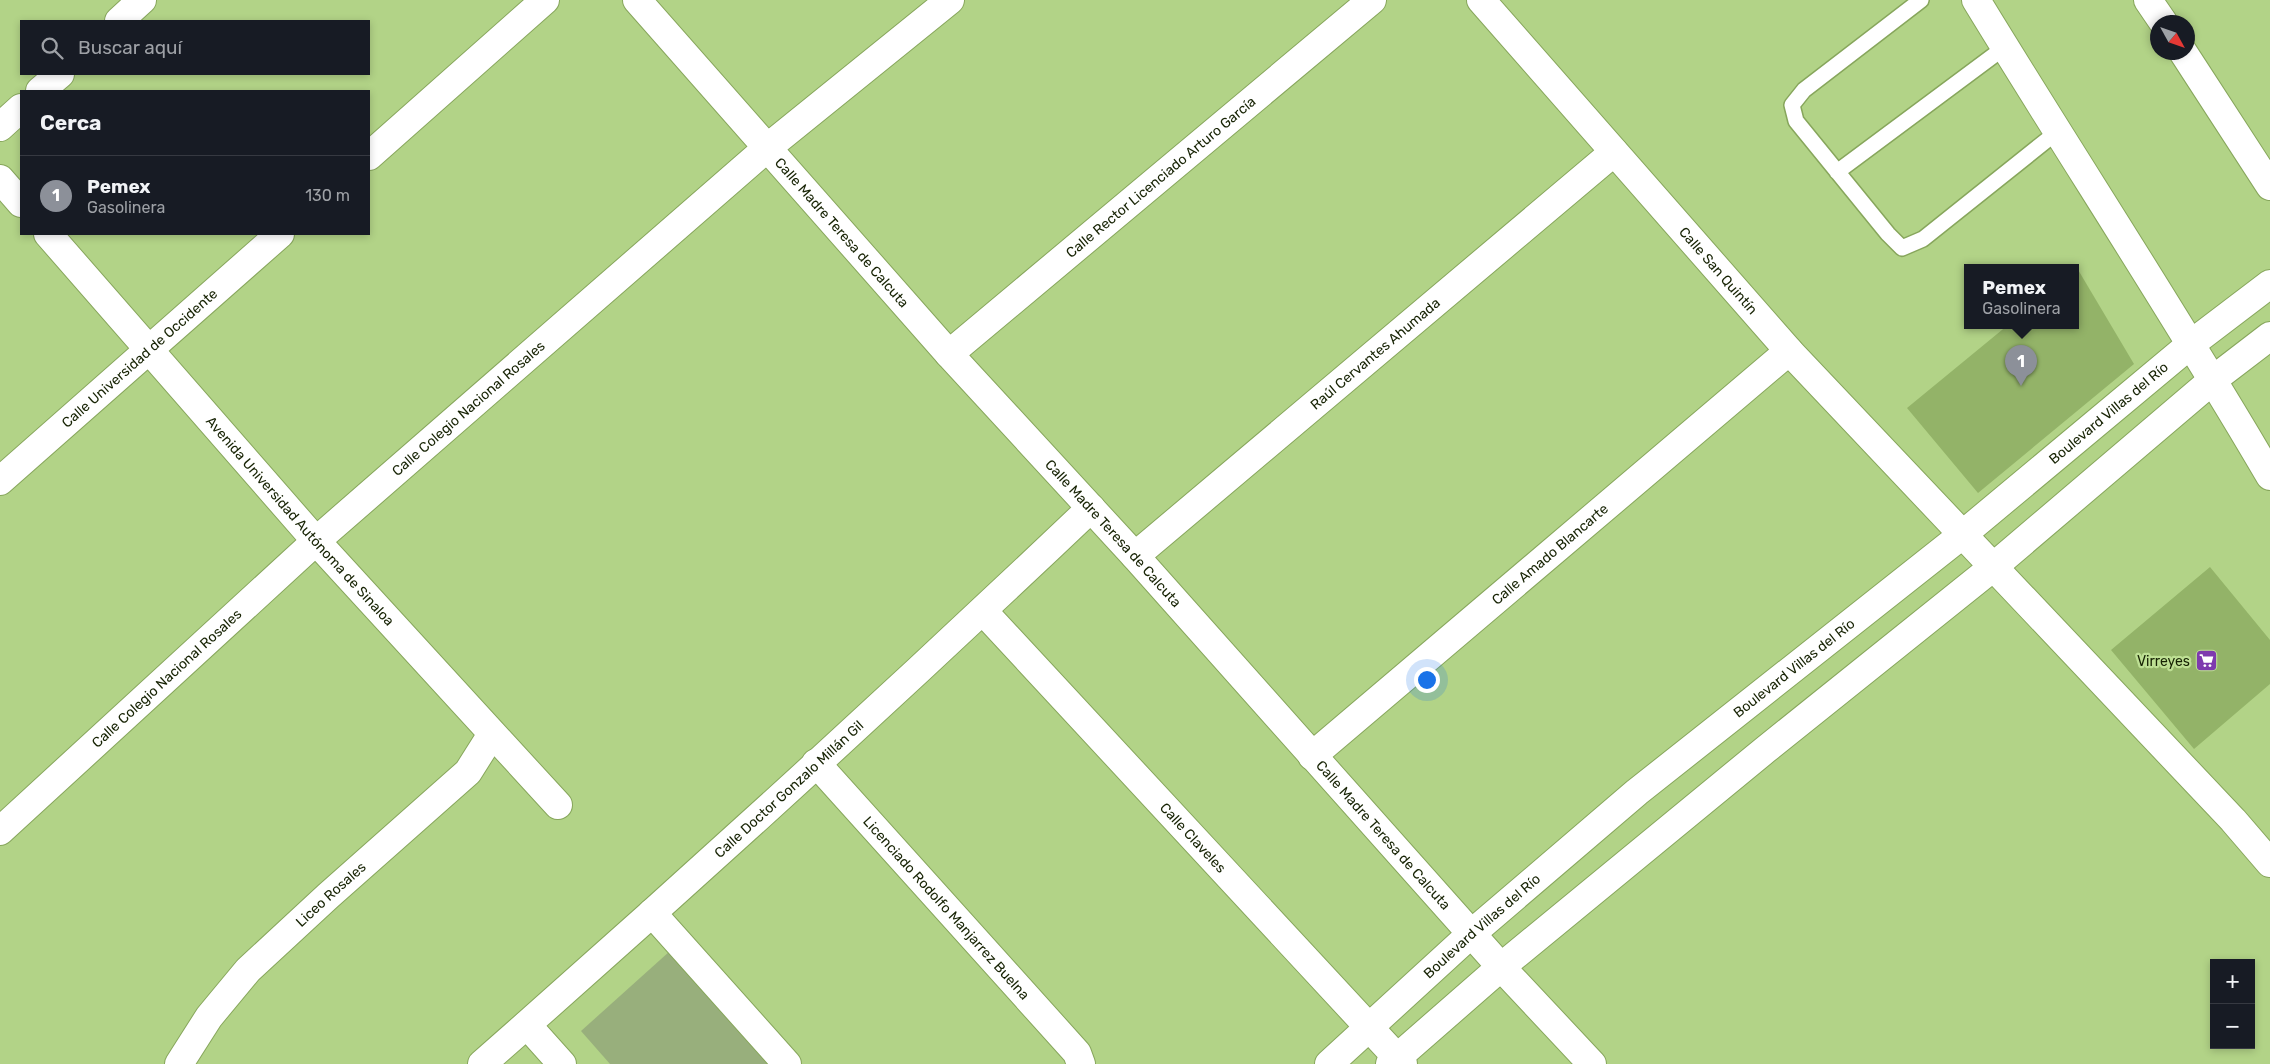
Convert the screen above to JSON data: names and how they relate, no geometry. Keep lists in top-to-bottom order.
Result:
{
  "streets": {
    "street": [
      "Calle Rector Licenciado Arturo García",
      "Calle Madre Teresa de Calcuta",
      "Calle San Quintín",
      "Raúl Cervantes Ahumada",
      "Calle Universidad de Occidente",
      "Calle Colegio Nacional Rosales",
      "Boulevard Villas del Río",
      "Avenida Universidad Autónoma de Sinaloa",
      "Calle Amado Blancarte",
      "Calle Doctor Gonzalo Millán Gil",
      "Calle Claveles",
      "Liceo Rosales",
      "Licenciado Rodolfo Manjarrez Buelna"
    ]
  },
  "crossings": [
    ["Calle Rector Licenciado Arturo García", "Calle Madre Teresa de Calcuta"],
    ["Calle Madre Teresa de Calcuta", "Raúl Cervantes Ahumada"],
    ["Calle Madre Teresa de Calcuta", "Calle Colegio Nacional Rosales"],
    ["Calle Madre Teresa de Calcuta", "Boulevard Villas del Río"],
    ["Calle Madre Teresa de Calcuta", "Calle Amado Blancarte"],
    ["Calle Madre Teresa de Calcuta", "Calle Doctor Gonzalo Millán Gil"],
    ["Calle San Quintín", "Raúl Cervantes Ahumada"],
    ["Calle San Quintín", "Boulevard Villas del Río"],
    ["Calle San Quintín", "Calle Amado Blancarte"],
    ["Calle Universidad de Occidente", "Avenida Universidad Autónoma de Sinaloa"],
    ["Calle Colegio Nacional Rosales", "Avenida Universidad Autónoma de Sinaloa"],
    ["Boulevard Villas del Río", "Calle Claveles"],
    ["Avenida Universidad Autónoma de Sinaloa", "Liceo Rosales"],
    ["Calle Doctor Gonzalo Millán Gil", "Calle Claveles"],
    ["Calle Doctor Gonzalo Millán Gil", "Licenciado Rodolfo Manjarrez Buelna"]
  ],
  "places": {
    "supermarket": ["Virreyes"]
  },
  "north": "bottom right",
  "page": {
    "search": "Buscar aquí",
    "heading": "Cerca",
    "list": [
      {
        "mark": "1",
        "name": "Pemex",
        "note": "Gasolinera",
        "value": "130 m"
      }
    ],
    "popup": ["Pemex", "Gasolinera"],
    "pins": "1",
    "map_buttons": ["+", "−"]
  }
}
